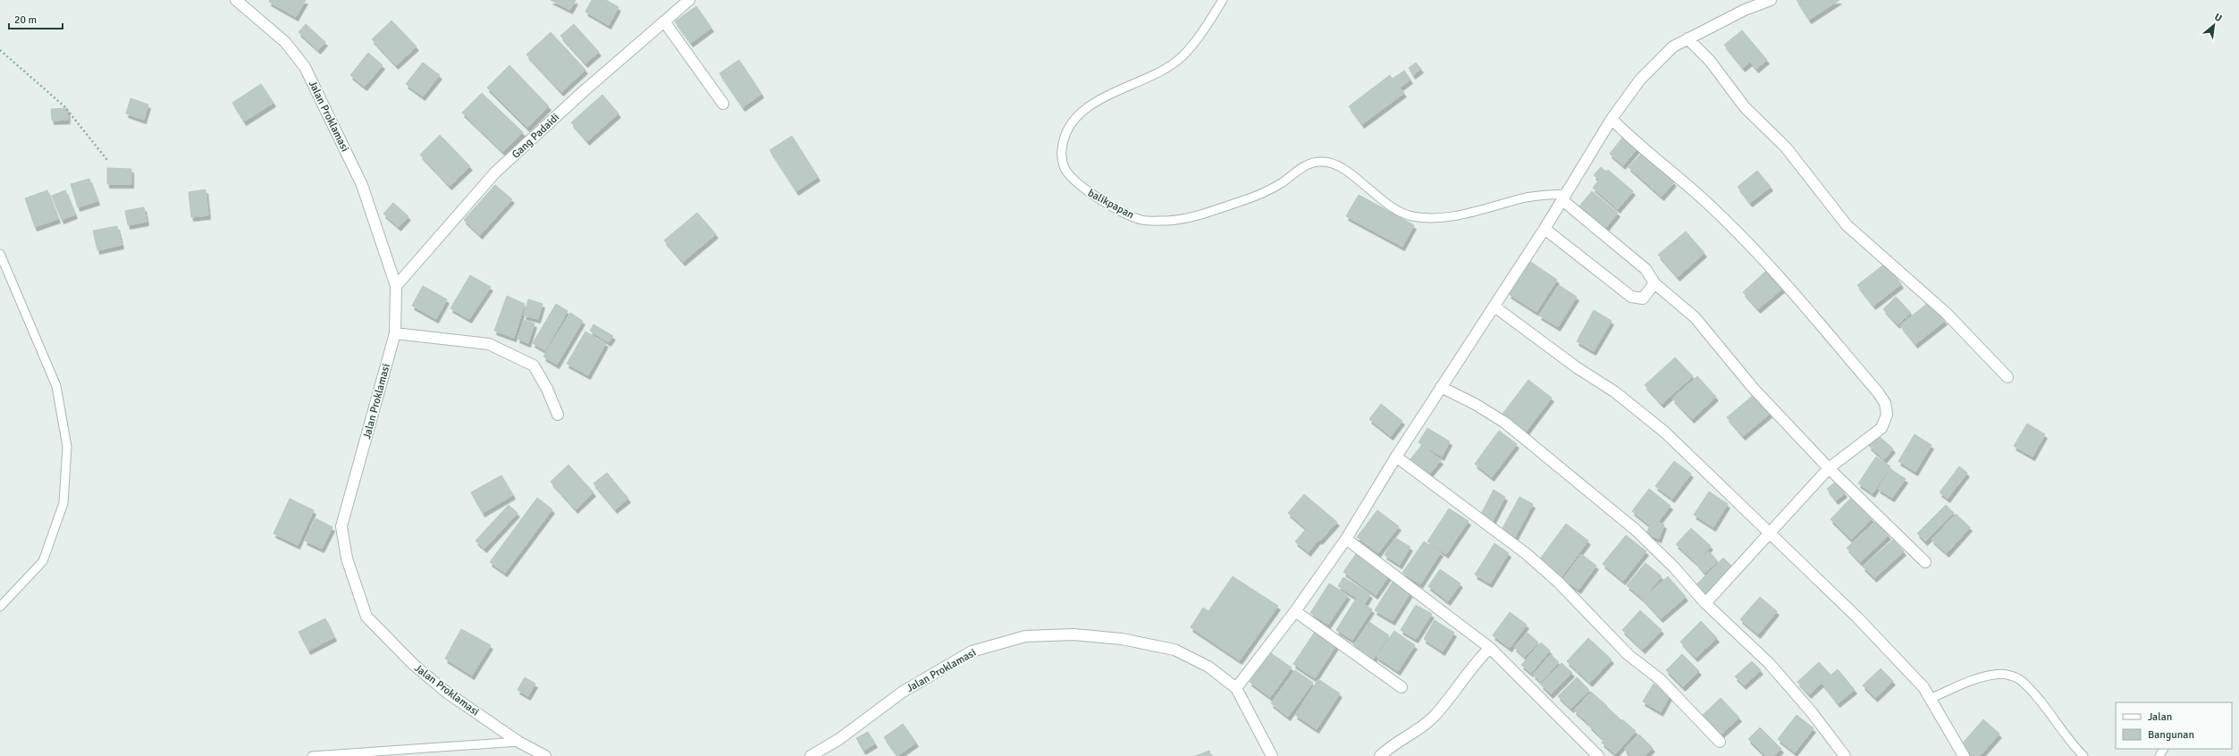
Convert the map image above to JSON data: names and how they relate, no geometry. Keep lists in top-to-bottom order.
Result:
{
  "streets": {
    "street": ["Jalan Proklamasi", "Gang Padaidi"],
    "lane": ["balikpapan"]
  },
  "crossings": [
    ["Jalan Proklamasi", "Gang Padaidi"]
  ],
  "legend": ["Jalan", "Bangunan"],
  "scale_bar": "20 m",
  "north": "top right"
}
